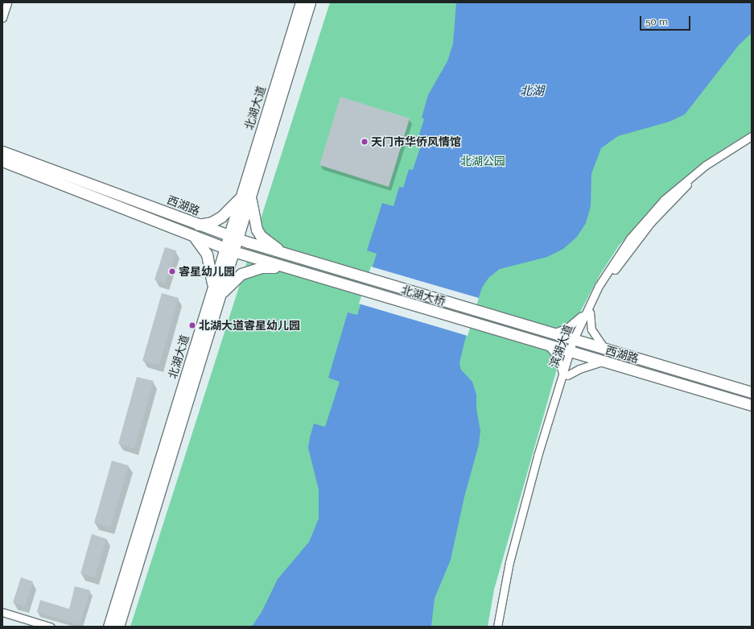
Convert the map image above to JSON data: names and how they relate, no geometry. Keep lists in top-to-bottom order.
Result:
{
  "streets": {
    "main road": ["北湖大道", "西湖路", "北湖大桥"],
    "street": ["滨湖大道"]
  },
  "crossings": [
    ["北湖大道", "西湖路"],
    ["西湖路", "北湖大桥"],
    ["西湖路", "滨湖大道"]
  ],
  "water": ["北湖"],
  "parks": ["北湖公园"],
  "places": ["天门市华侨风情馆", "睿星幼儿园", "北湖大道睿星幼儿园"],
  "scale_bar": "50 m"
}
